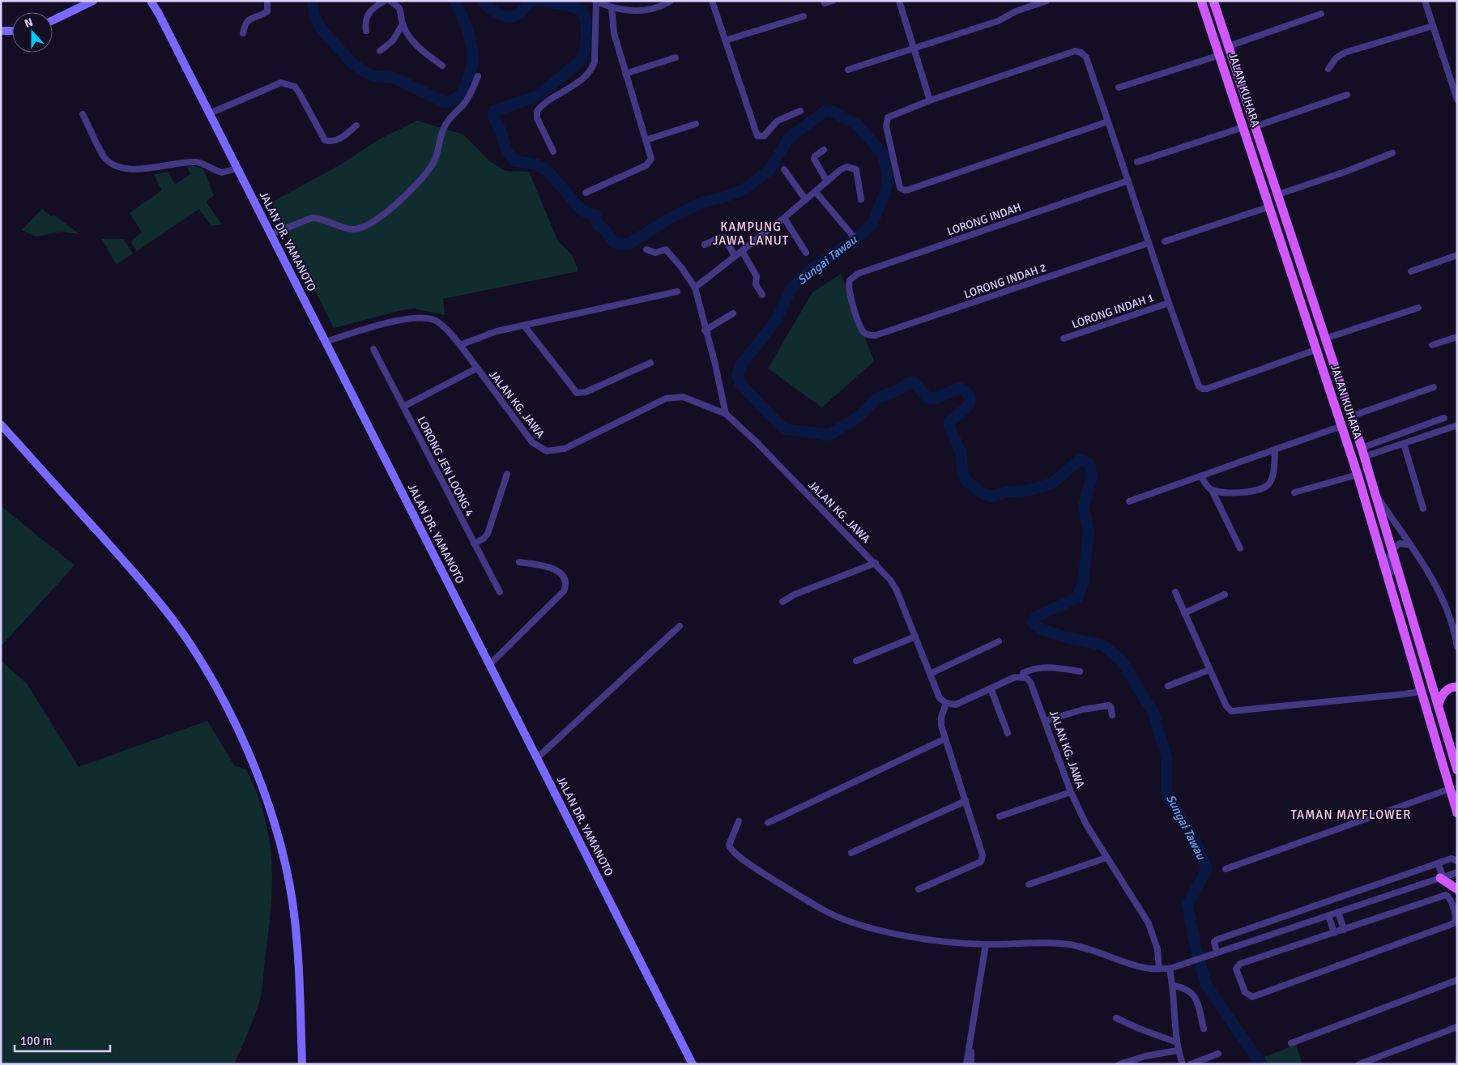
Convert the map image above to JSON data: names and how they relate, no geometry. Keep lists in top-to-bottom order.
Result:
{
  "streets": {
    "main road": ["JALAN KUHARA"],
    "street": [
      "LORONG INDAH",
      "JALAN DR. YAMANOTO",
      "LORONG INDAH 2",
      "LORONG INDAH 1",
      "JALAN KG. JAWA",
      "LORONG JEN LOONG 4"
    ]
  },
  "crossings": [
    ["LORONG INDAH", "LORONG INDAH 2"],
    ["JALAN DR. YAMANOTO", "JALAN KG. JAWA"]
  ],
  "districts": ["KAMPUNG JAWA LANUT", "TAMAN MAYFLOWER"],
  "water": ["Sungai Tawau"],
  "scale_bar": "100 m",
  "north": "top"
}
